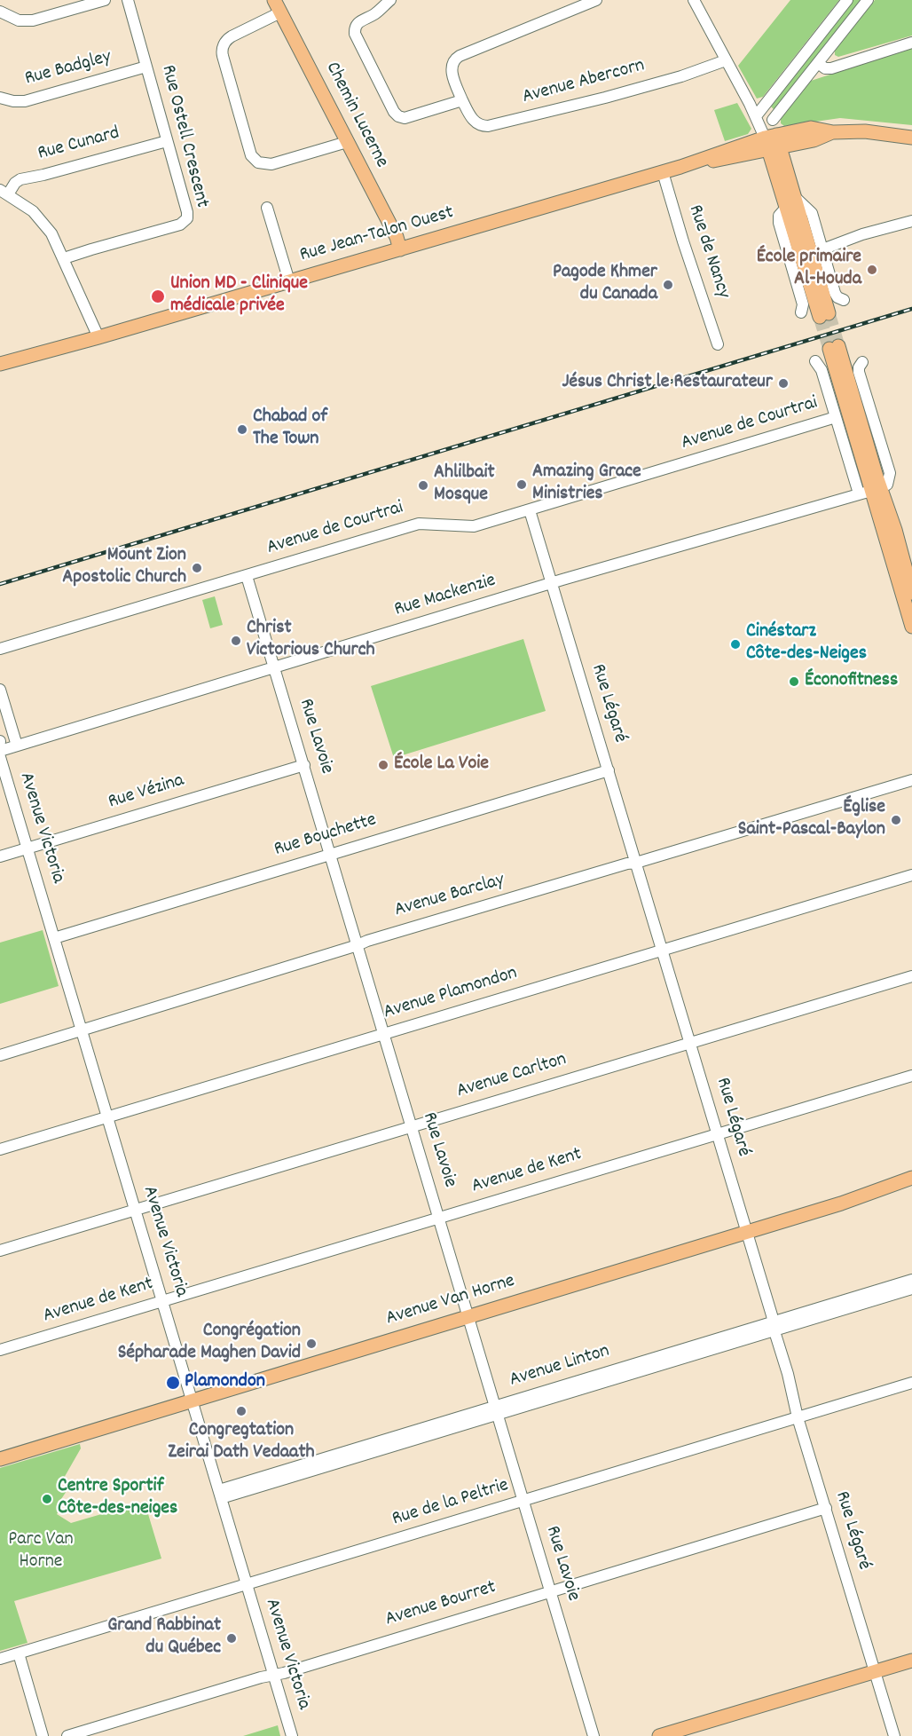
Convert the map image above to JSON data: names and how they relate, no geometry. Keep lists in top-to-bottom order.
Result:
{
  "streets": {
    "main road": ["Chemin Lucerne", "Rue Jean-Talon Ouest", "Avenue Van Horne"],
    "street": [
      "Rue Badgley",
      "Avenue Abercorn",
      "Rue Ostell Crescent",
      "Rue Cunard",
      "Rue de Nancy",
      "Avenue de Courtrai",
      "Rue Mackenzie",
      "Rue Légaré",
      "Rue Lavoie",
      "Rue Vézina",
      "Avenue Victoria",
      "Rue Bouchette",
      "Avenue Barclay",
      "Avenue Plamondon",
      "Avenue Carlton",
      "Avenue de Kent",
      "Avenue Linton",
      "Rue de la Peltrie",
      "Avenue Bourret"
    ]
  },
  "crossings": [
    ["Rue Badgley", "Rue Ostell Crescent"],
    ["Chemin Lucerne", "Rue Jean-Talon Ouest"],
    ["Rue Ostell Crescent", "Rue Cunard"],
    ["Rue Jean-Talon Ouest", "Rue de Nancy"],
    ["Avenue de Courtrai", "Rue Légaré"],
    ["Avenue de Courtrai", "Rue Lavoie"],
    ["Rue Mackenzie", "Rue Légaré"],
    ["Rue Mackenzie", "Rue Lavoie"],
    ["Rue Mackenzie", "Avenue Victoria"],
    ["Rue Légaré", "Rue Bouchette"],
    ["Rue Légaré", "Avenue Barclay"],
    ["Rue Légaré", "Avenue Plamondon"],
    ["Rue Légaré", "Avenue Carlton"],
    ["Rue Légaré", "Avenue de Kent"],
    ["Rue Légaré", "Avenue Van Horne"],
    ["Rue Légaré", "Avenue Linton"],
    ["Rue Légaré", "Rue de la Peltrie"],
    ["Rue Légaré", "Avenue Bourret"],
    ["Rue Lavoie", "Rue Vézina"],
    ["Rue Lavoie", "Rue Bouchette"],
    ["Rue Lavoie", "Avenue Barclay"],
    ["Rue Lavoie", "Avenue Plamondon"],
    ["Rue Lavoie", "Avenue Carlton"],
    ["Rue Lavoie", "Avenue de Kent"],
    ["Rue Lavoie", "Avenue Van Horne"],
    ["Rue Lavoie", "Avenue Linton"],
    ["Rue Lavoie", "Rue de la Peltrie"],
    ["Rue Lavoie", "Avenue Bourret"],
    ["Rue Vézina", "Avenue Victoria"],
    ["Avenue Victoria", "Rue Bouchette"],
    ["Avenue Victoria", "Avenue Barclay"],
    ["Avenue Victoria", "Avenue Plamondon"],
    ["Avenue Victoria", "Avenue Carlton"],
    ["Avenue Victoria", "Avenue de Kent"],
    ["Avenue Victoria", "Avenue Van Horne"],
    ["Avenue Victoria", "Avenue Linton"],
    ["Avenue Victoria", "Rue de la Peltrie"],
    ["Avenue Victoria", "Avenue Bourret"]
  ],
  "parks": ["Parc Van Horne"],
  "places": [
    "École primaire Al-Houda",
    "Pagode Khmer du Canada",
    "Union MD - Clinique médicale privée",
    "Jésus Christ le Restaurateur",
    "Chabad of The Town",
    "Amazing Grace Ministries",
    "Ahlilbait Mosque",
    "Mount Zion Apostolic Church",
    "Christ Victorious Church",
    "Cinéstarz Côte-des-Neiges",
    "Éconofitness",
    "École La Voie",
    "Église Saint-Pascal-Baylon",
    "Congrégation Sépharade Maghen David",
    "Plamondon",
    "Congregtation Zeirai Dath Vedaath",
    "Centre Sportif Côte-des-neiges",
    "Grand Rabbinat du Québec"
  ]
}
